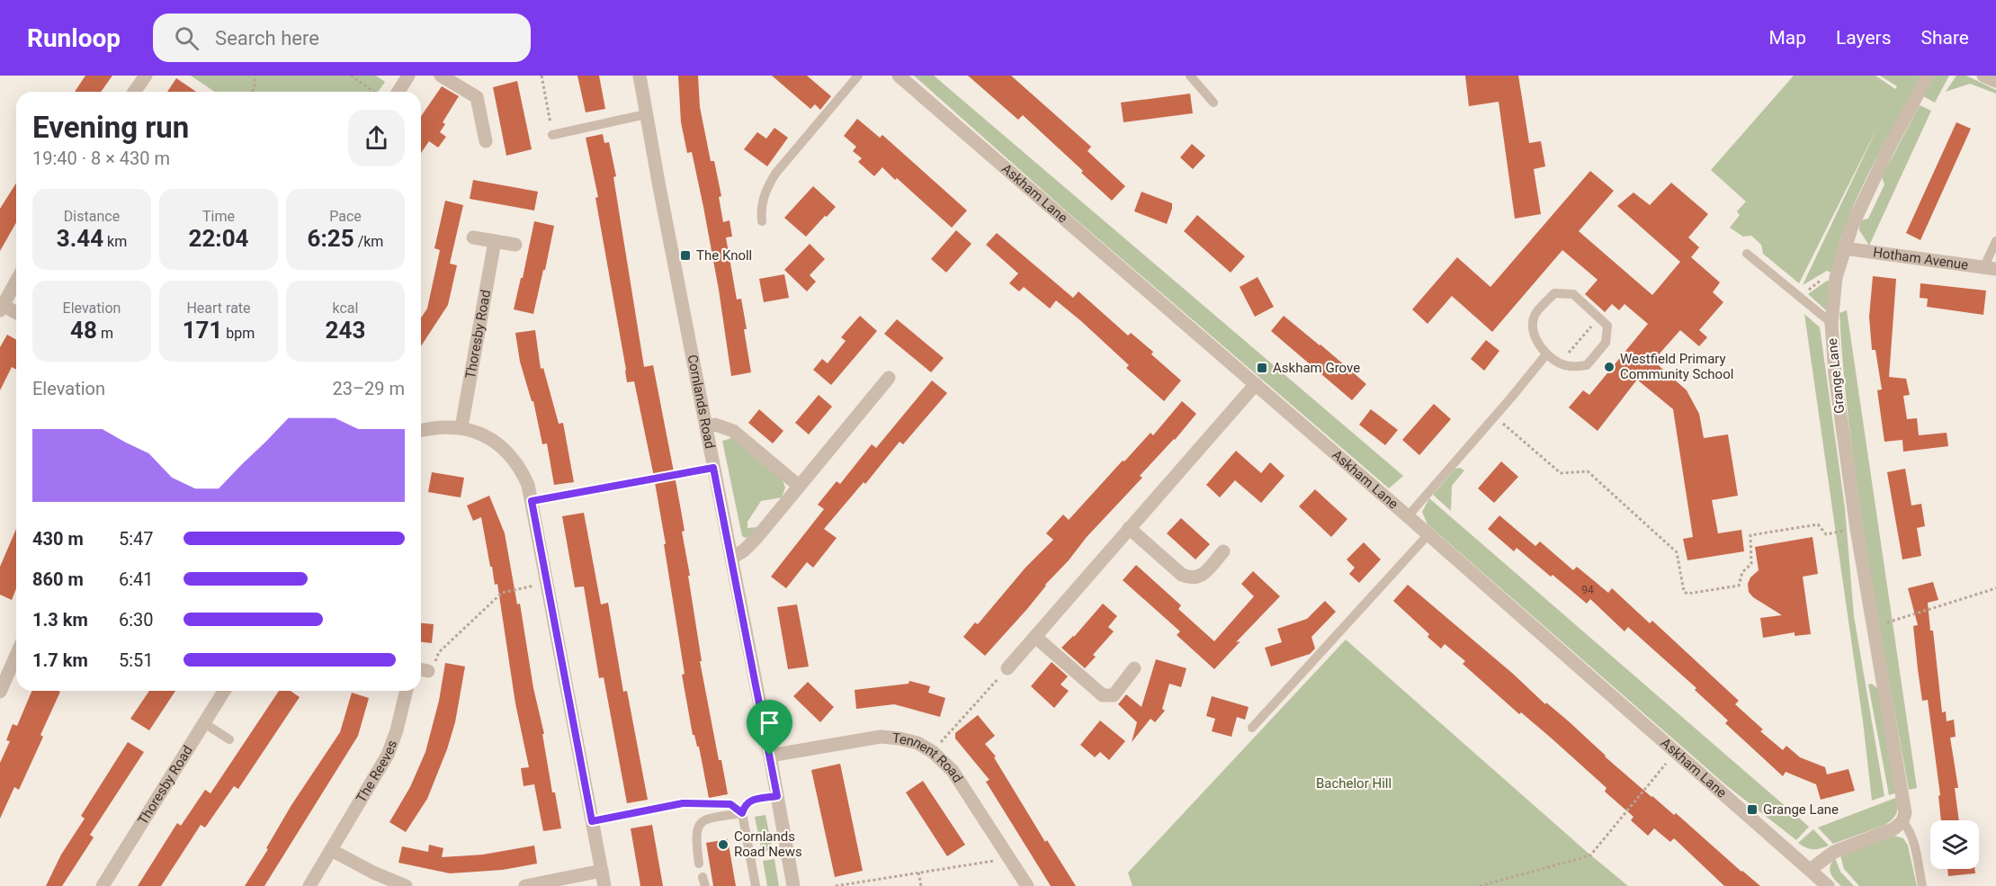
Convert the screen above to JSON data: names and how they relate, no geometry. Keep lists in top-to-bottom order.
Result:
{
  "streets": {
    "street": [
      "Askham Lane",
      "Hotham Avenue",
      "Thoresby Road",
      "Grange Lane",
      "Cornlands Road",
      "Tennent Road",
      "The Reeves"
    ]
  },
  "crossings": [
    ["Hotham Avenue", "Grange Lane"],
    ["Cornlands Road", "Tennent Road"]
  ],
  "parks": ["Bachelor Hill"],
  "places": {
    "transit": ["The Knoll", "Askham Grove", "Grange Lane"],
    "other": ["Westfield Primary Community School", "Cornlands Road News"]
  },
  "house_numbers": ["94"],
  "page": {
    "header": "Runloop",
    "search": "Search here",
    "nav": ["Map", "Layers", "Share"],
    "heading": ["Evening run", "19:40 · 8 × 430 m"],
    "stats": [
      ["Distance", "3.44 km"],
      ["Time", "22:04"],
      ["Pace", "6:25 /km"],
      ["Elevation", "48 m"],
      ["Heart rate", "171 bpm"],
      ["kcal", "243"]
    ],
    "chart": ["Elevation", "23–29 m"],
    "list": [
      {
        "name": "430 m",
        "note": "5:47"
      },
      {
        "name": "860 m",
        "note": "6:41"
      },
      {
        "name": "1.3 km",
        "note": "6:30"
      },
      {
        "name": "1.7 km",
        "note": "5:51"
      }
    ]
  }
}
